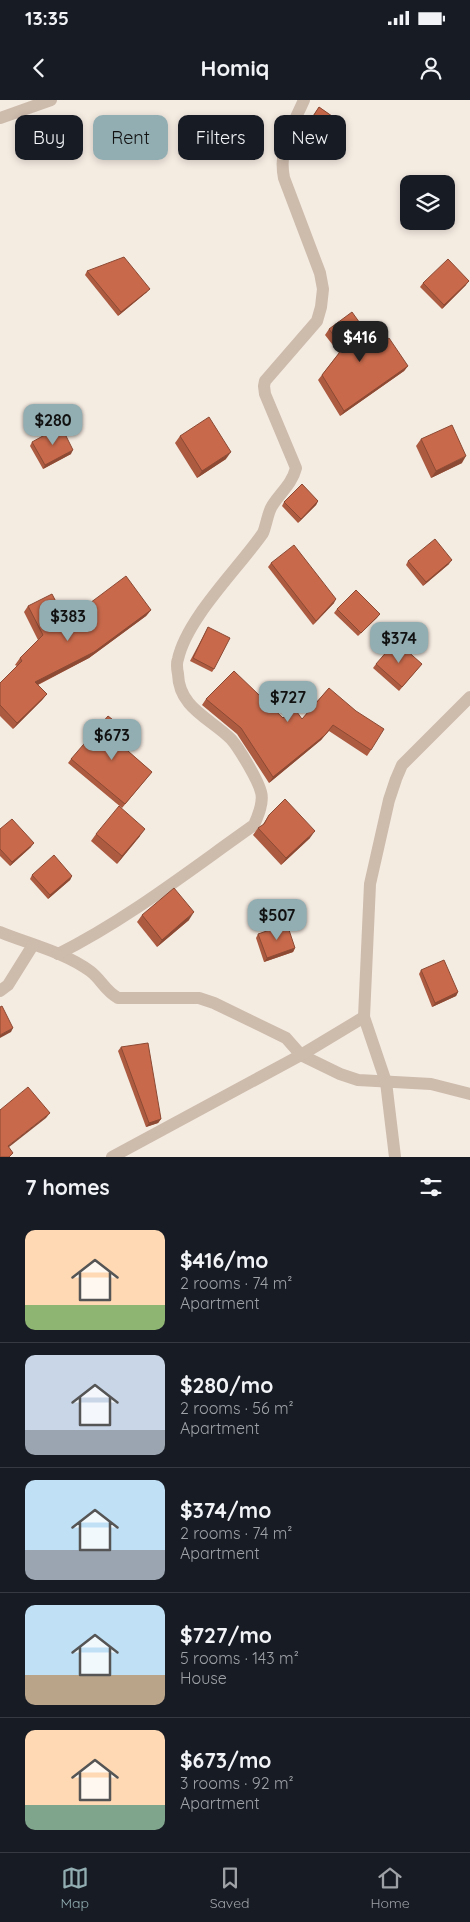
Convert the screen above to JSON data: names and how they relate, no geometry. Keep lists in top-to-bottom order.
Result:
{
  "page": {
    "status": "13:35",
    "header": "Homiq",
    "chip": [
      "Buy",
      "Rent",
      "Filters",
      "New"
    ],
    "price": [
      "$416",
      "$280",
      "$383",
      "$374",
      "$727",
      "$673",
      "$507"
    ],
    "heading": "7 homes",
    "list": [
      {
        "name": "$416/mo",
        "note": "2 rooms · 74 m² · Apartment"
      },
      {
        "name": "$280/mo",
        "note": "2 rooms · 56 m² · Apartment"
      },
      {
        "name": "$374/mo",
        "note": "2 rooms · 74 m² · Apartment"
      },
      {
        "name": "$727/mo",
        "note": "5 rooms · 143 m² · House"
      },
      {
        "name": "$673/mo",
        "note": "3 rooms · 92 m² · Apartment"
      }
    ],
    "tabs": ["Map", "Saved", "Home"]
  }
}
